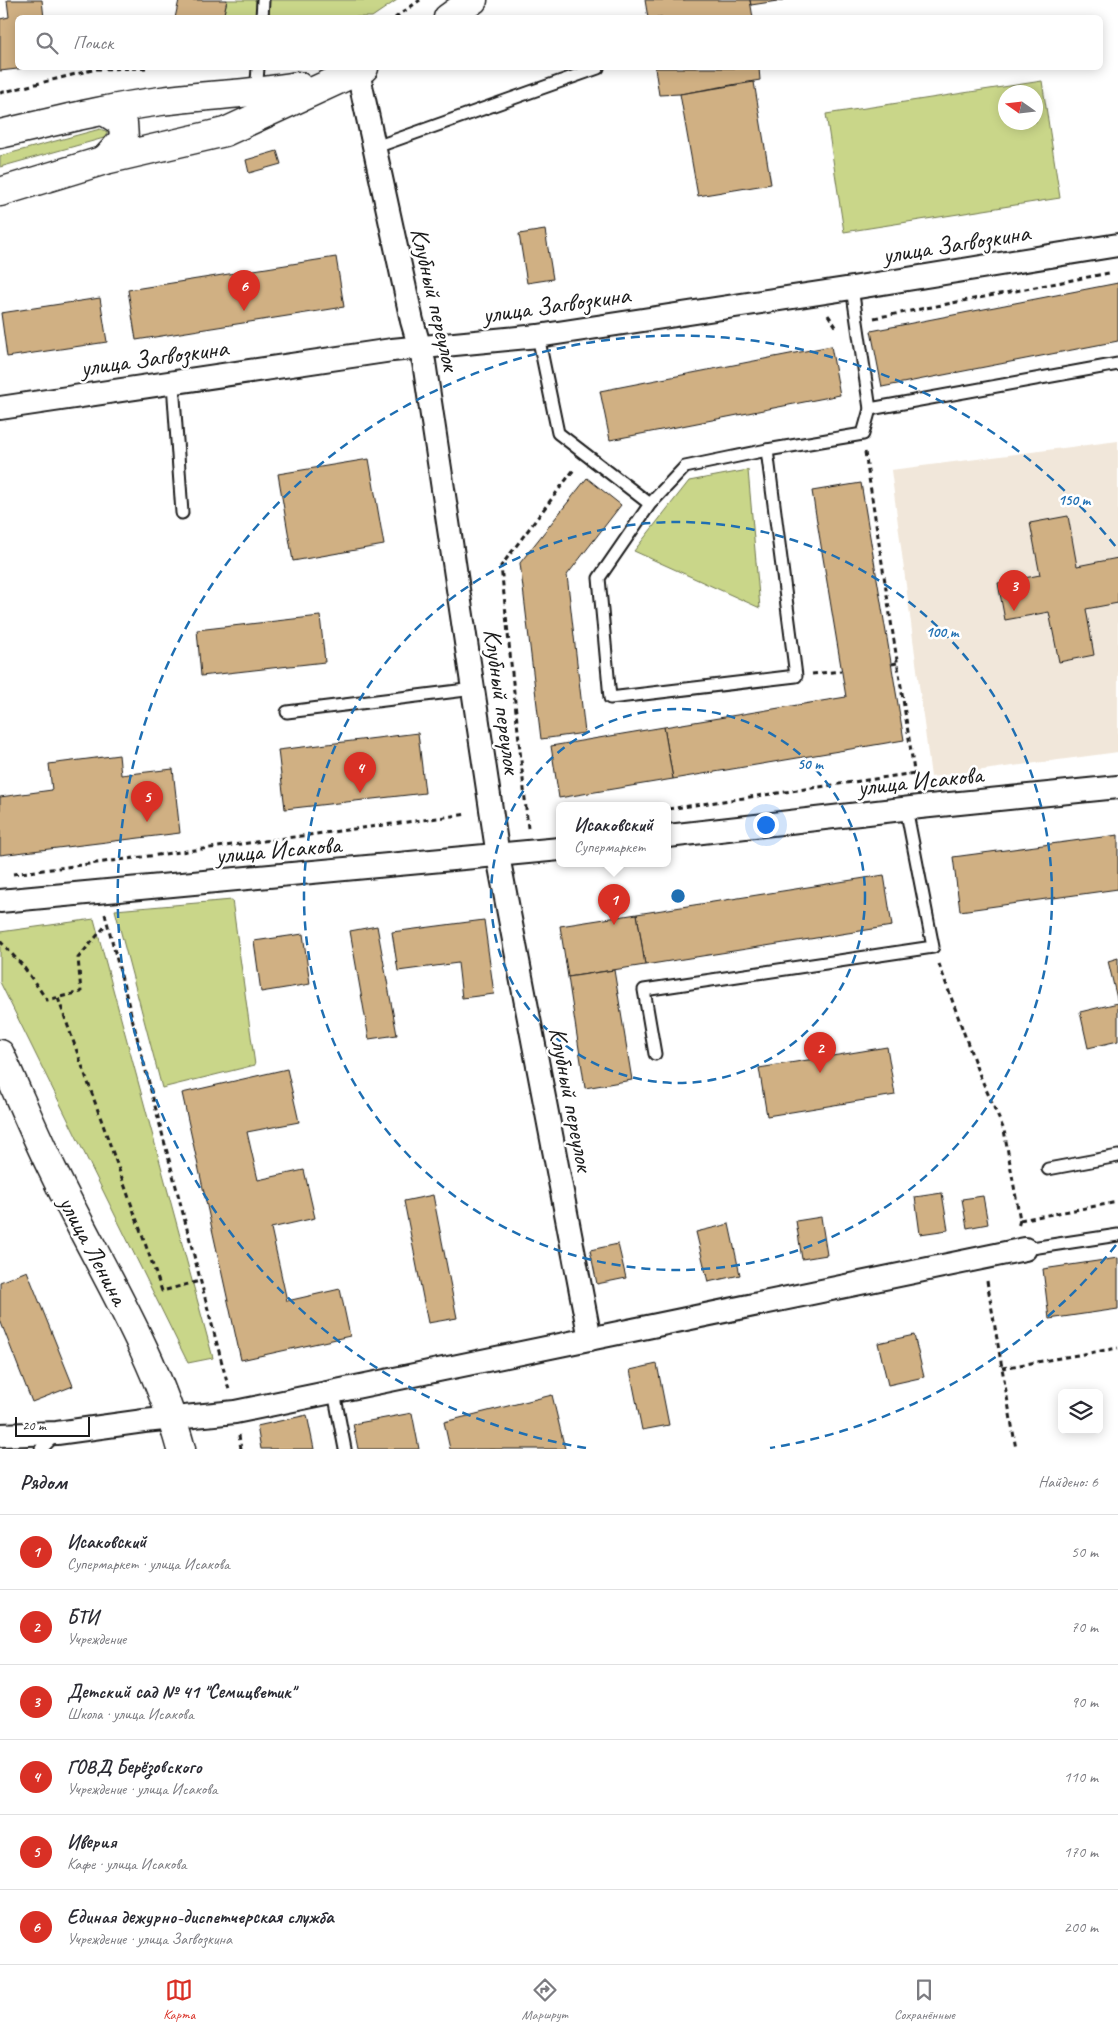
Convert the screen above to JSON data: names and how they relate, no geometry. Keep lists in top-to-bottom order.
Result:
{
  "streets": {
    "main road": ["улица Ленина"],
    "street": ["улица Загвозкина", "Клубный переулок", "улица Исакова"]
  },
  "crossings": [
    ["улица Загвозкина", "Клубный переулок"],
    ["Клубный переулок", "улица Исакова"]
  ],
  "scale_bar": "20 m",
  "north": "left",
  "page": {
    "search": "Поиск",
    "pins": [
      "6",
      "3",
      "4",
      "5",
      "1",
      "2"
    ],
    "popup": ["Исаковский", "Супермаркет"],
    "scale": "20 m",
    "heading": ["Рядом", "Найдено: 6"],
    "list": [
      {
        "mark": "1",
        "name": "Исаковский",
        "note": "Супермаркет · улица Исакова",
        "value": "50 m"
      },
      {
        "mark": "2",
        "name": "БТИ",
        "note": "Учреждение",
        "value": "70 m"
      },
      {
        "mark": "3",
        "name": "Детский сад № 41 \"Семицветик\"",
        "note": "Школа · улица Исакова",
        "value": "90 m"
      },
      {
        "mark": "4",
        "name": "ГОВД Берёзовского",
        "note": "Учреждение · улица Исакова",
        "value": "110 m"
      },
      {
        "mark": "5",
        "name": "Иверия",
        "note": "Кафе · улица Исакова",
        "value": "170 m"
      },
      {
        "mark": "6",
        "name": "Единая дежурно-диспетчерская служба",
        "note": "Учреждение · улица Загвозкина",
        "value": "200 m"
      }
    ],
    "nav": ["Карта", "Маршрут", "Сохранённые"]
  },
  "rings": ["150 m", "100 m", "50 m"]
}
